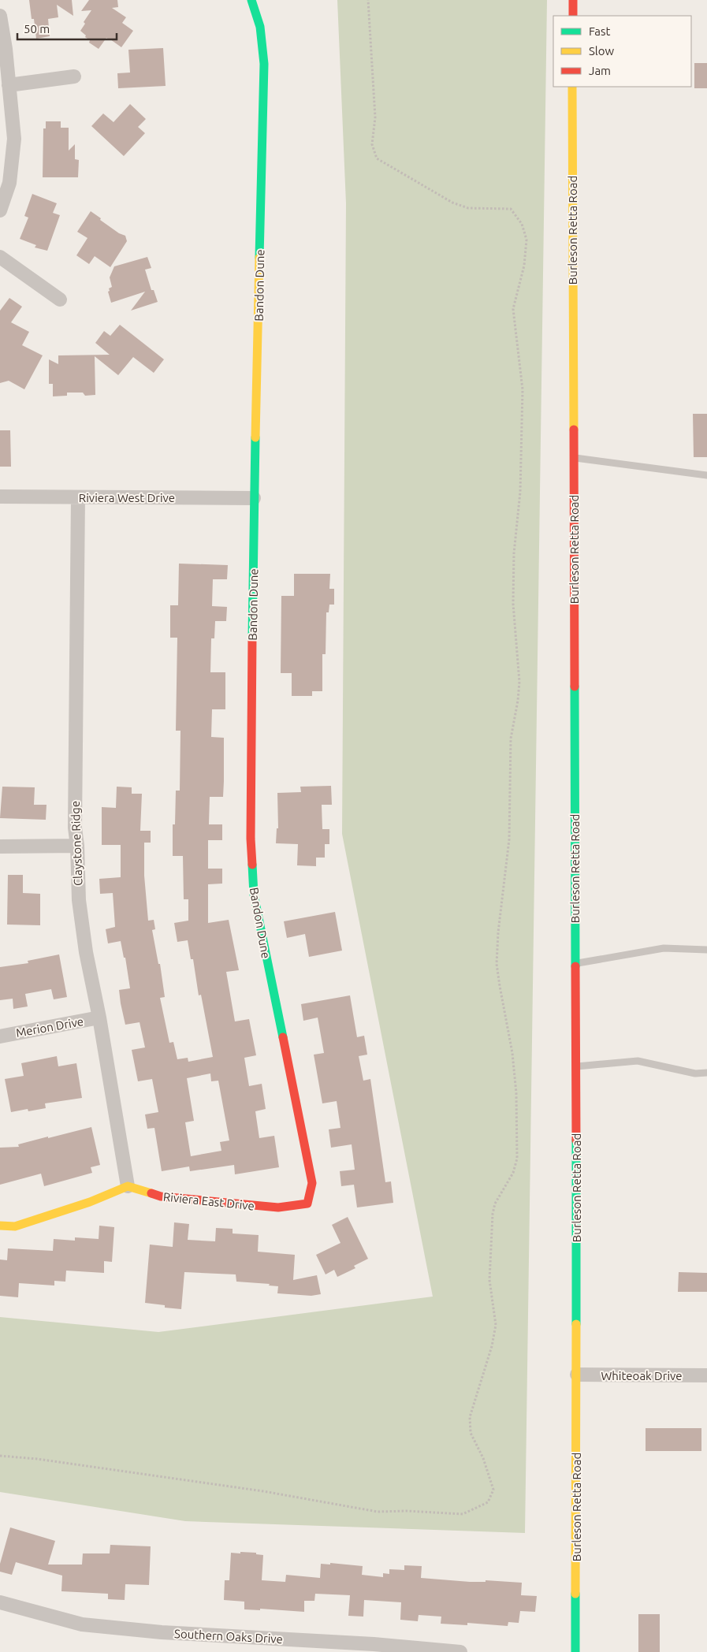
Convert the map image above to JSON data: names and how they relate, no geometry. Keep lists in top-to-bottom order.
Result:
{
  "streets": {
    "street": [
      "Burleson Retta Road",
      "Bandon Dune",
      "Riviera West Drive",
      "Claystone Ridge",
      "Merion Drive",
      "Riviera East Drive",
      "Whiteoak Drive",
      "Southern Oaks Drive"
    ]
  },
  "crossings": [
    ["Burleson Retta Road", "Whiteoak Drive"],
    ["Bandon Dune", "Riviera West Drive"],
    ["Bandon Dune", "Riviera East Drive"],
    ["Riviera West Drive", "Claystone Ridge"],
    ["Claystone Ridge", "Merion Drive"],
    ["Claystone Ridge", "Riviera East Drive"]
  ],
  "legend": ["Fast", "Slow", "Jam"],
  "scale_bar": "50 m"
}
